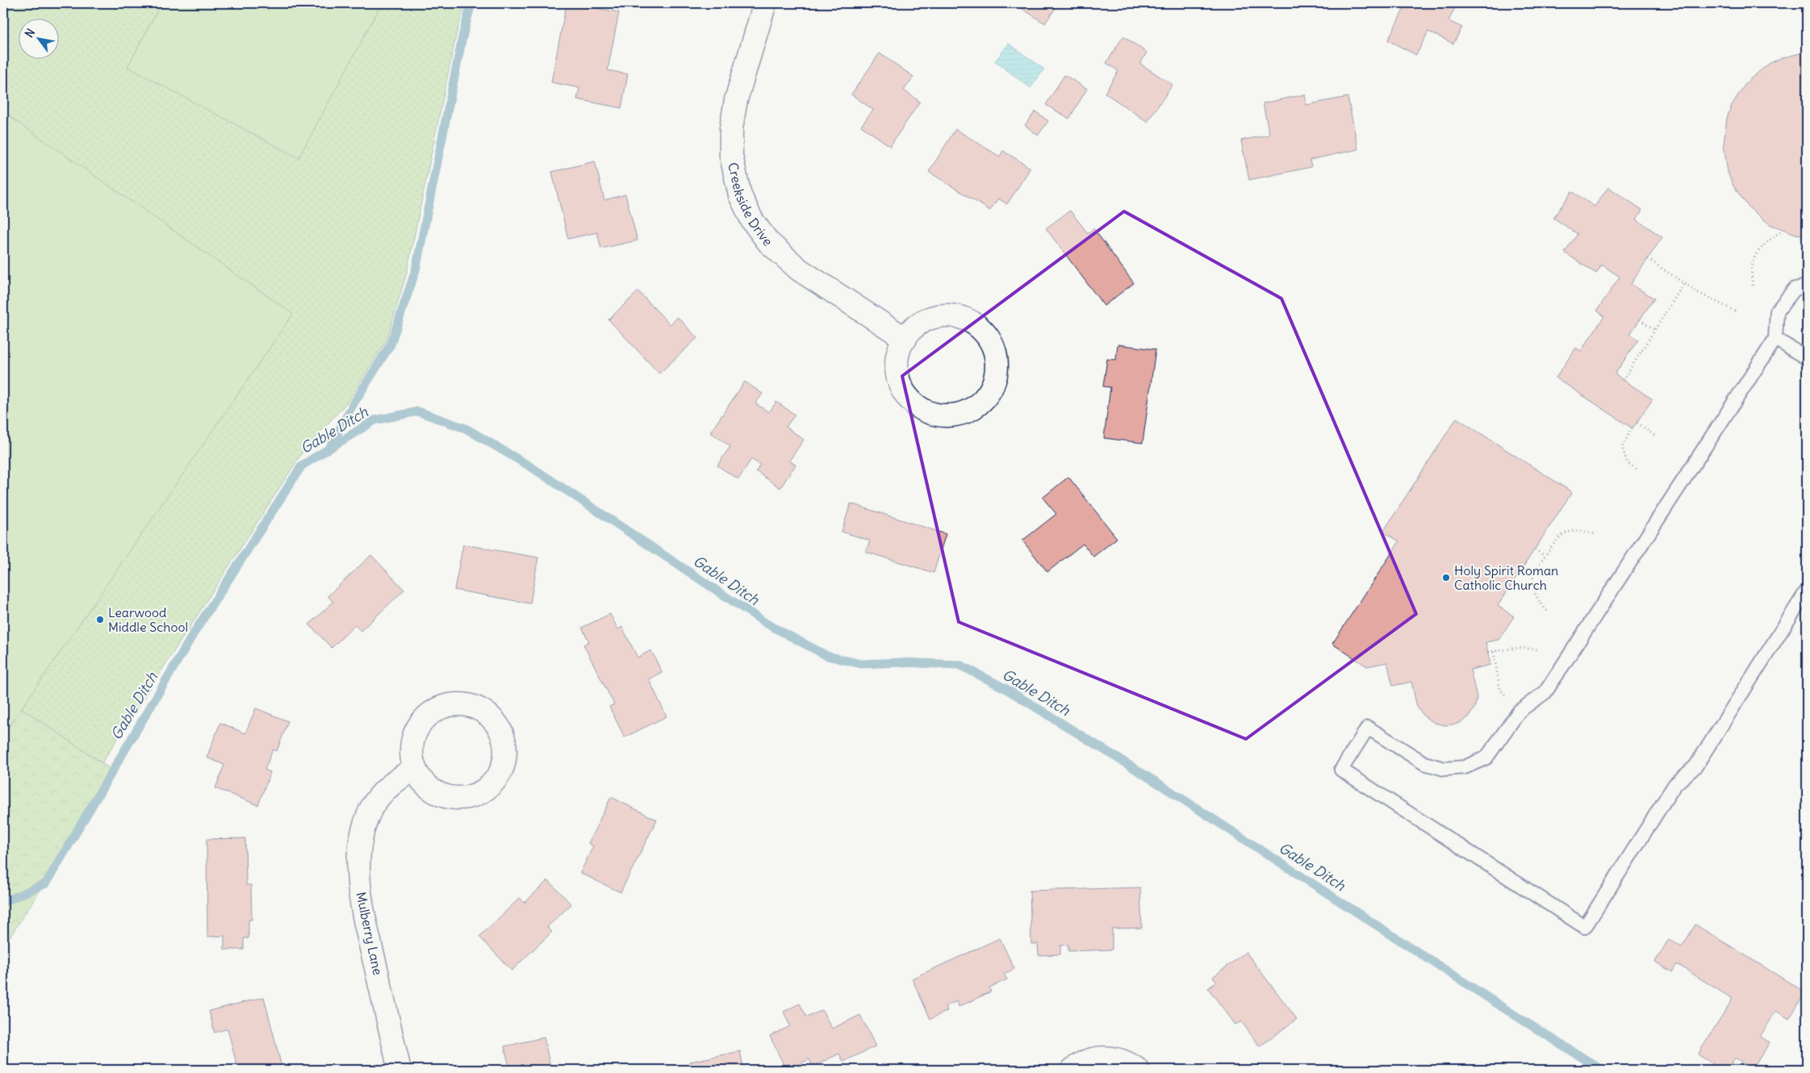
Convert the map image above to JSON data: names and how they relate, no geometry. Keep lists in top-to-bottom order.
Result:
{
  "streets": {
    "street": ["Creekside Drive", "Mulberry Lane"]
  },
  "water": ["Gable Ditch"],
  "places": ["Holy Spirit Roman Catholic Church", "Learwood Middle School"],
  "north": "top left"
}
